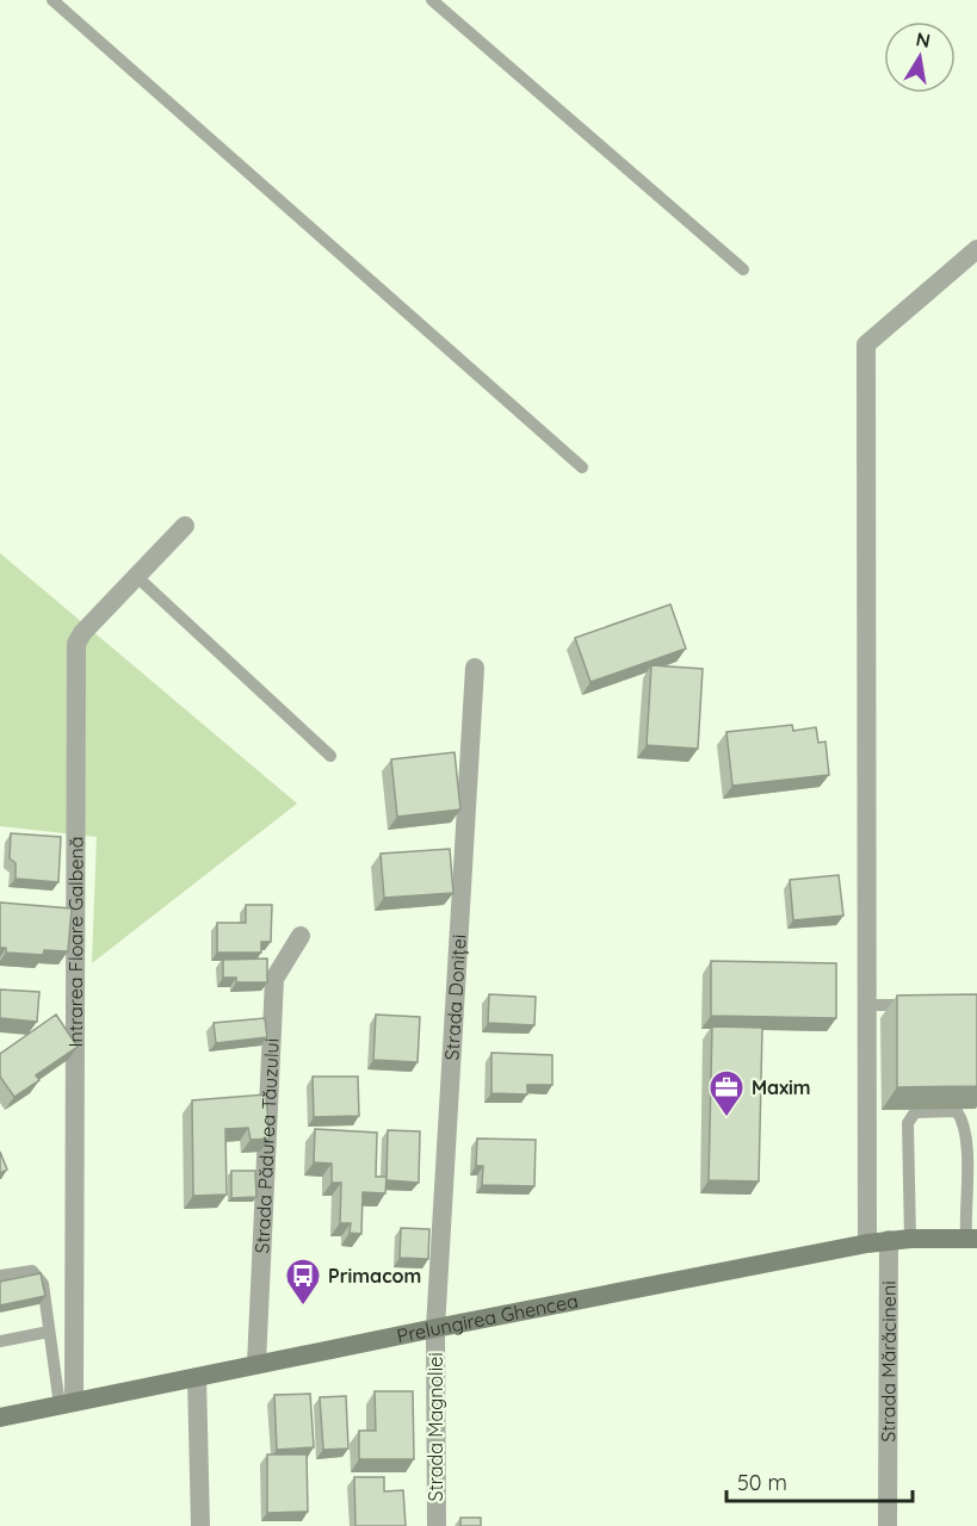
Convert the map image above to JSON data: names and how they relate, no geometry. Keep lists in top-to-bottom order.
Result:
{
  "streets": {
    "main road": ["Prelungirea Ghencea"],
    "street": [
      "Intrarea Floare Galbenă",
      "Strada Doniței",
      "Strada Pădurea Tăuzului",
      "Strada Mărăcineni",
      "Strada Magnoliei"
    ]
  },
  "crossings": [
    ["Intrarea Floare Galbenă", "Prelungirea Ghencea"],
    ["Strada Doniței", "Prelungirea Ghencea"],
    ["Strada Doniței", "Strada Magnoliei"],
    ["Strada Pădurea Tăuzului", "Prelungirea Ghencea"],
    ["Prelungirea Ghencea", "Strada Mărăcineni"],
    ["Prelungirea Ghencea", "Strada Magnoliei"]
  ],
  "places": {
    "office": ["Maxim"],
    "bus stop": ["Primacom"]
  },
  "scale_bar": "50 m",
  "north": "top"
}
